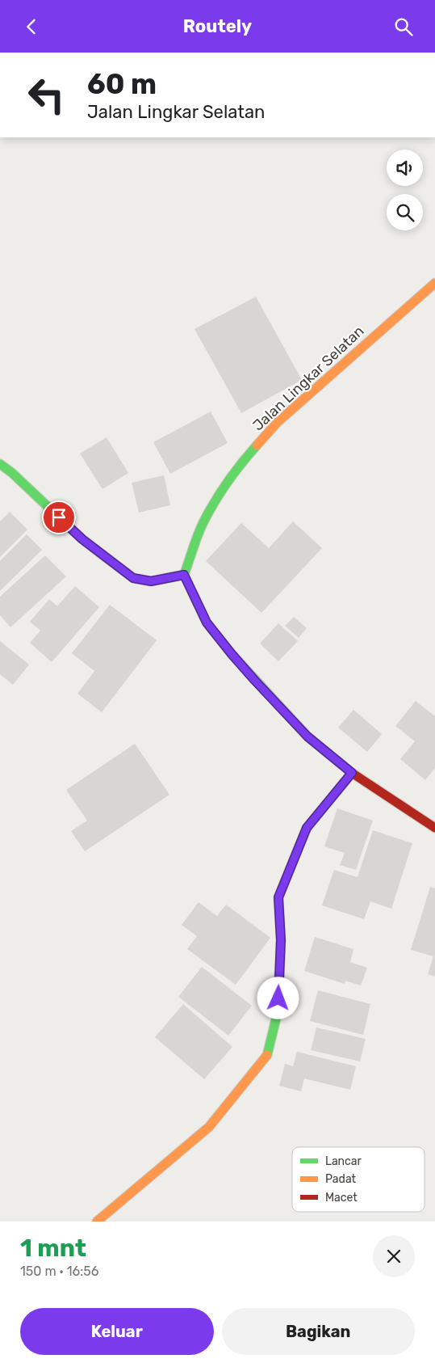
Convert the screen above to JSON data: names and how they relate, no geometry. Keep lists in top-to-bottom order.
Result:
{
  "streets": {
    "street": ["Jalan Lingkar Selatan"]
  },
  "legend": ["Lancar", "Padat", "Macet"],
  "page": {
    "header": "Routely",
    "turn": ["60 m", "Jalan Lingkar Selatan"],
    "heading": ["1 mnt", "150 m · 16:56"],
    "buttons": ["Keluar", "Bagikan"]
  }
}
